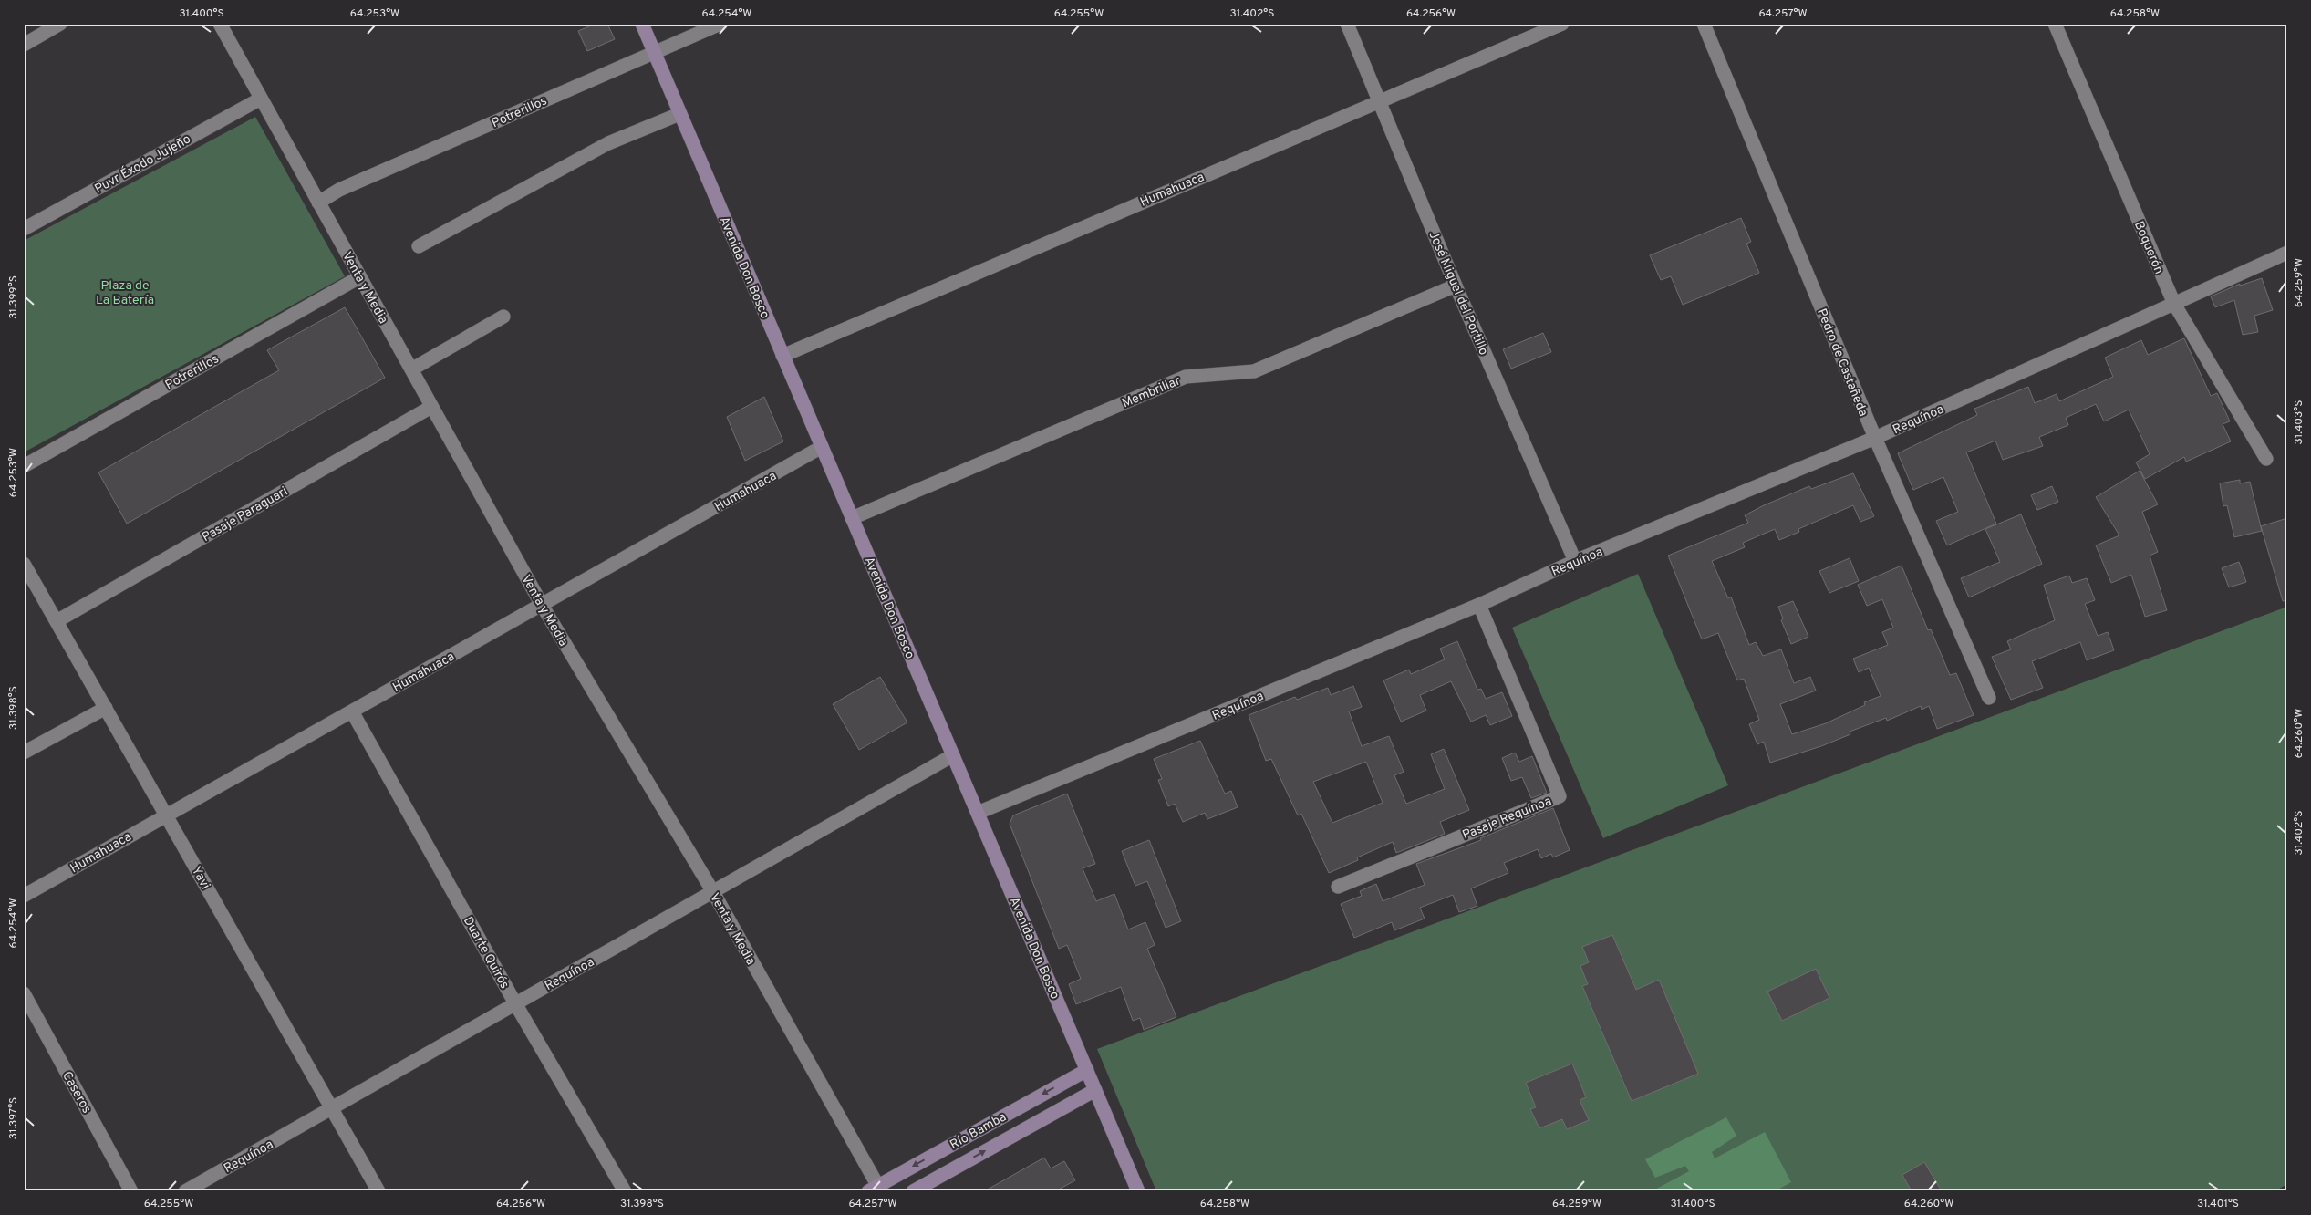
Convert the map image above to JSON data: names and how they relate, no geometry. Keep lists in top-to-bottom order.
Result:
{
  "streets": {
    "main road": ["Avenida Don Bosco", "Río Bamba"],
    "street": [
      "Potrerillos",
      "Puvr Éxodo Jujeño",
      "Humahuaca",
      "Boquerón",
      "Venta y Media",
      "José Miguel del Portillo",
      "Pedro de Castañeda",
      "Membrillar",
      "Requínoa",
      "Pasaje Paraguari",
      "Pasaje Requínoa",
      "Yavi",
      "Duarte Quirós",
      "Caseros"
    ]
  },
  "crossings": [
    ["Potrerillos", "Avenida Don Bosco"],
    ["Potrerillos", "Venta y Media"],
    ["Puvr Éxodo Jujeño", "Venta y Media"],
    ["Humahuaca", "Avenida Don Bosco"],
    ["Humahuaca", "Venta y Media"],
    ["Humahuaca", "José Miguel del Portillo"],
    ["Humahuaca", "Yavi"],
    ["Humahuaca", "Duarte Quirós"],
    ["Boquerón", "Requínoa"],
    ["Avenida Don Bosco", "Membrillar"],
    ["Avenida Don Bosco", "Requínoa"],
    ["Avenida Don Bosco", "Río Bamba"],
    ["Venta y Media", "Requínoa"],
    ["Venta y Media", "Pasaje Paraguari"],
    ["Venta y Media", "Río Bamba"],
    ["José Miguel del Portillo", "Membrillar"],
    ["José Miguel del Portillo", "Requínoa"],
    ["Pedro de Castañeda", "Requínoa"],
    ["Requínoa", "Pasaje Requínoa"],
    ["Requínoa", "Yavi"],
    ["Requínoa", "Duarte Quirós"],
    ["Pasaje Paraguari", "Yavi"]
  ],
  "parks": ["Plaza de La Batería"],
  "coordinates": [
    "31.400°S",
    "64.253°W",
    "64.254°W",
    "64.255°W",
    "31.402°S",
    "64.256°W",
    "64.257°W",
    "64.258°W",
    "64.259°W",
    "31.399°S",
    "31.403°S",
    "31.398°S",
    "64.260°W",
    "31.397°S",
    "31.401°S"
  ]
}
